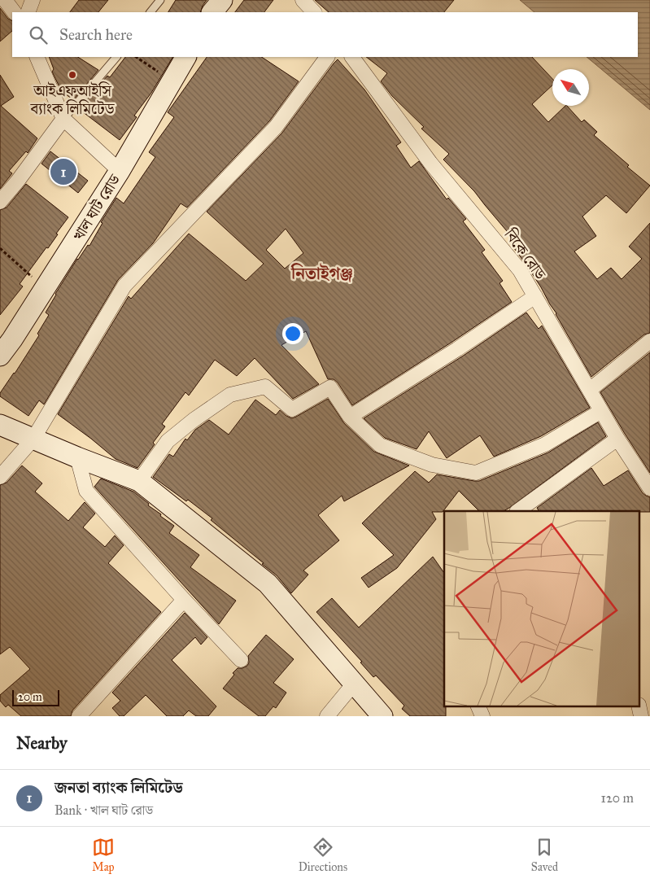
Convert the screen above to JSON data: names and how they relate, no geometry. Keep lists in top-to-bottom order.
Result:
{
  "streets": {
    "main road": ["খাল ঘাট রোড"],
    "street": ["বিকে রোড"]
  },
  "districts": ["নিতাইগঞ্জ"],
  "places": ["আইএফআইসি ব্যাংক লিমিটেড"],
  "scale_bar": "20 m",
  "north": "top left",
  "page": {
    "search": "Search here",
    "pins": "1",
    "scale": "20 m",
    "heading": "Nearby",
    "list": [
      {
        "mark": "1",
        "name": "জনতা ব্যাংক লিমিটেড",
        "note": "Bank · খাল ঘাট রোড",
        "value": "120 m"
      }
    ],
    "nav": ["Map", "Directions", "Saved"]
  }
}
